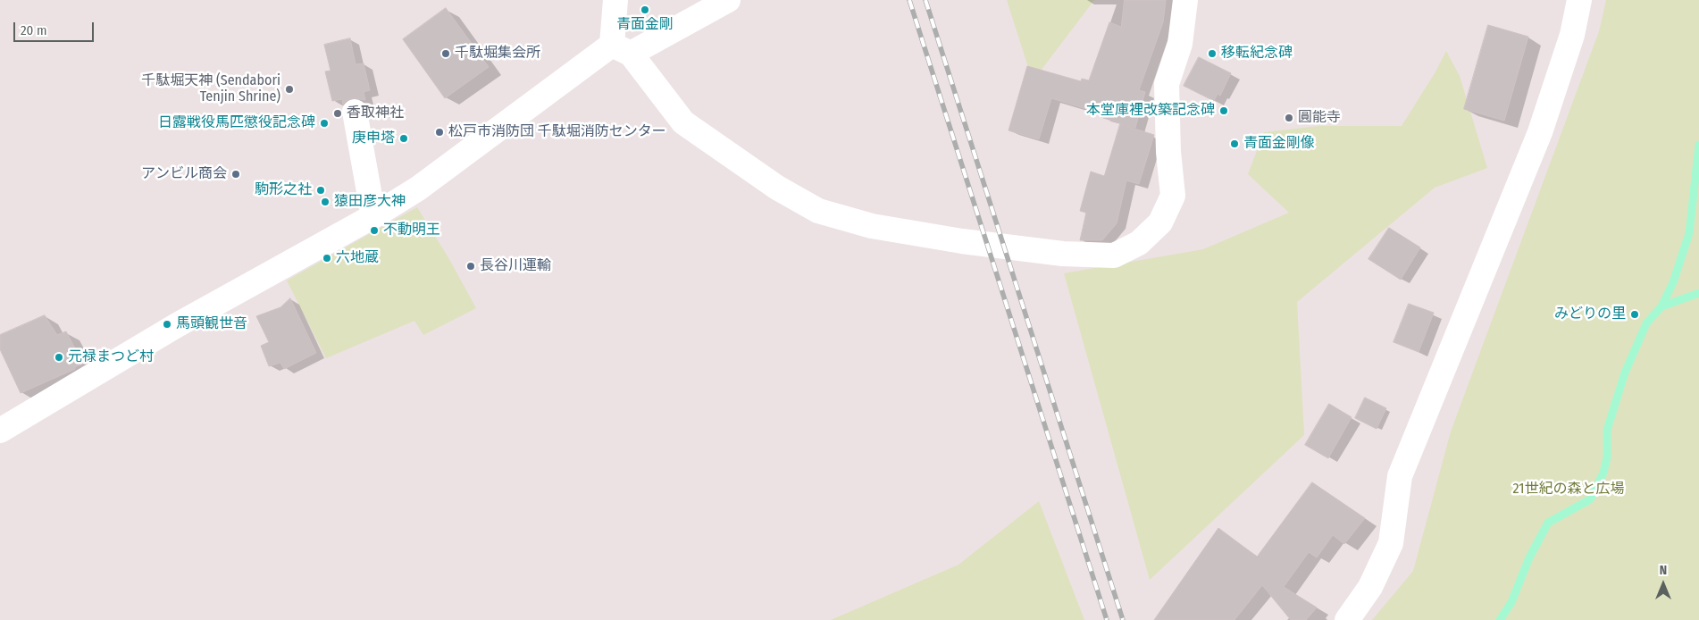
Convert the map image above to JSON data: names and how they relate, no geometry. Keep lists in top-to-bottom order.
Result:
{
  "parks": ["21世紀の森と広場"],
  "places": [
    "青面金剛",
    "千駄堀集会所",
    "移転紀念碑",
    "千駄堀天神 (Sendabori Tenjin Shrine)",
    "本堂庫裡改築記念碑",
    "香取神社",
    "圓能寺",
    "日露戦役馬匹懲役記念碑",
    "松戸市消防団 千駄堀消防センター",
    "庚申塔",
    "青面金剛像",
    "アンビル商会",
    "駒形之社",
    "猿田彦大神",
    "不動明王",
    "六地蔵",
    "長谷川運輸",
    "みどりの里",
    "馬頭観世音",
    "元禄まつど村"
  ],
  "scale_bar": "20 m",
  "north": "top"
}
